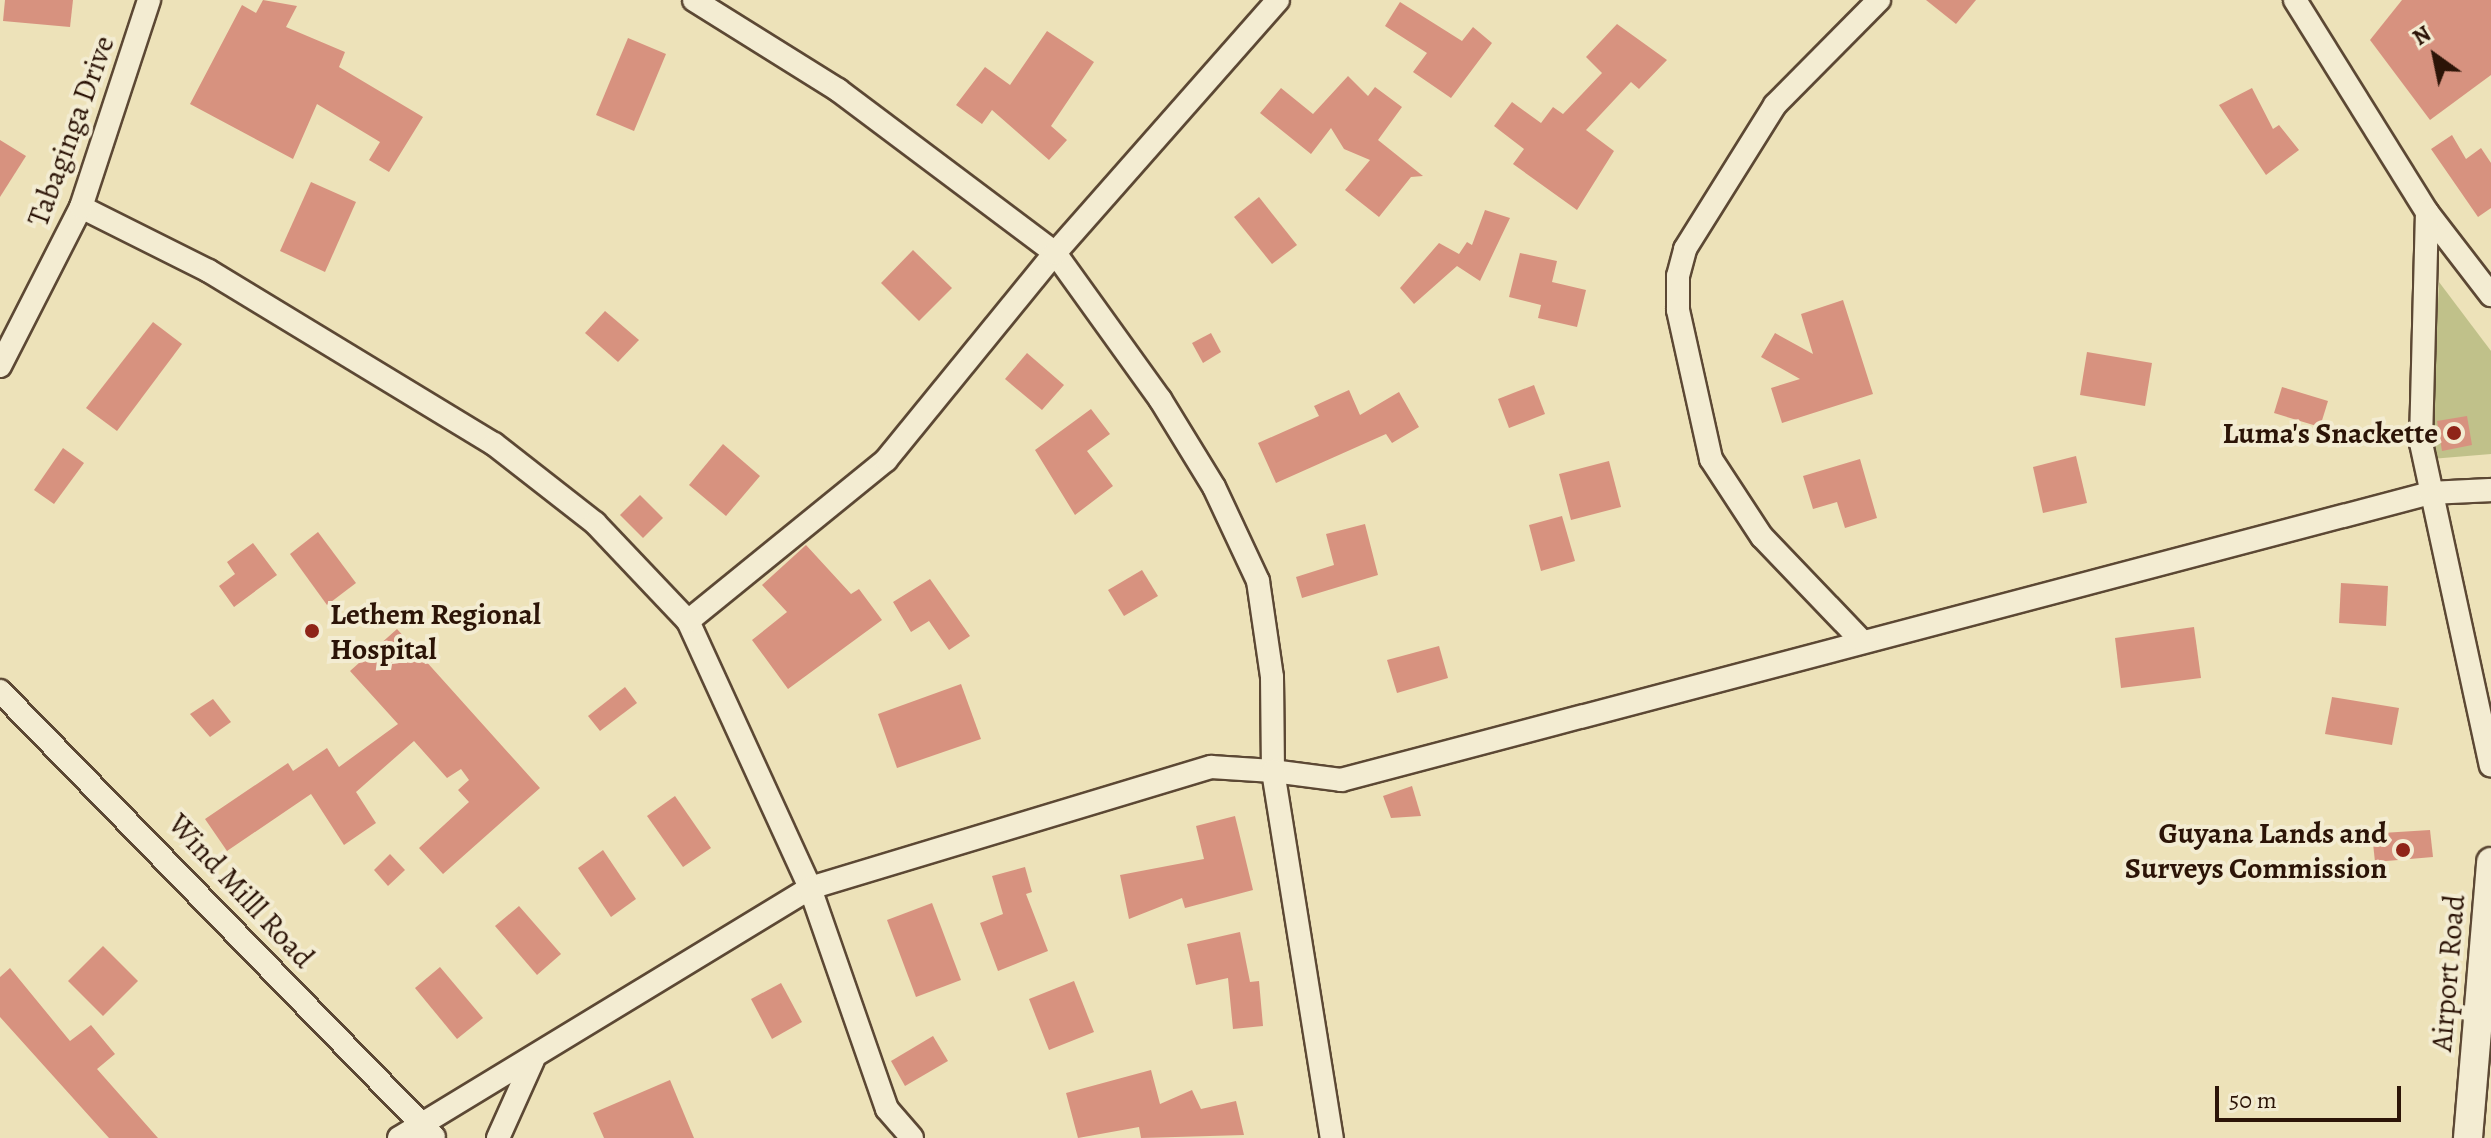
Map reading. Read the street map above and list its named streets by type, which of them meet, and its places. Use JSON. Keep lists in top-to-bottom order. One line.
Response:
{"streets":{"street":["Tabaginga Drive","Wind Milll Road","Airport Road"]},"places":["Luma's Snackette","Lethem Regional Hospital","Guyana Lands and Surveys Commission"],"scale_bar":"50 m","north":"top left"}
